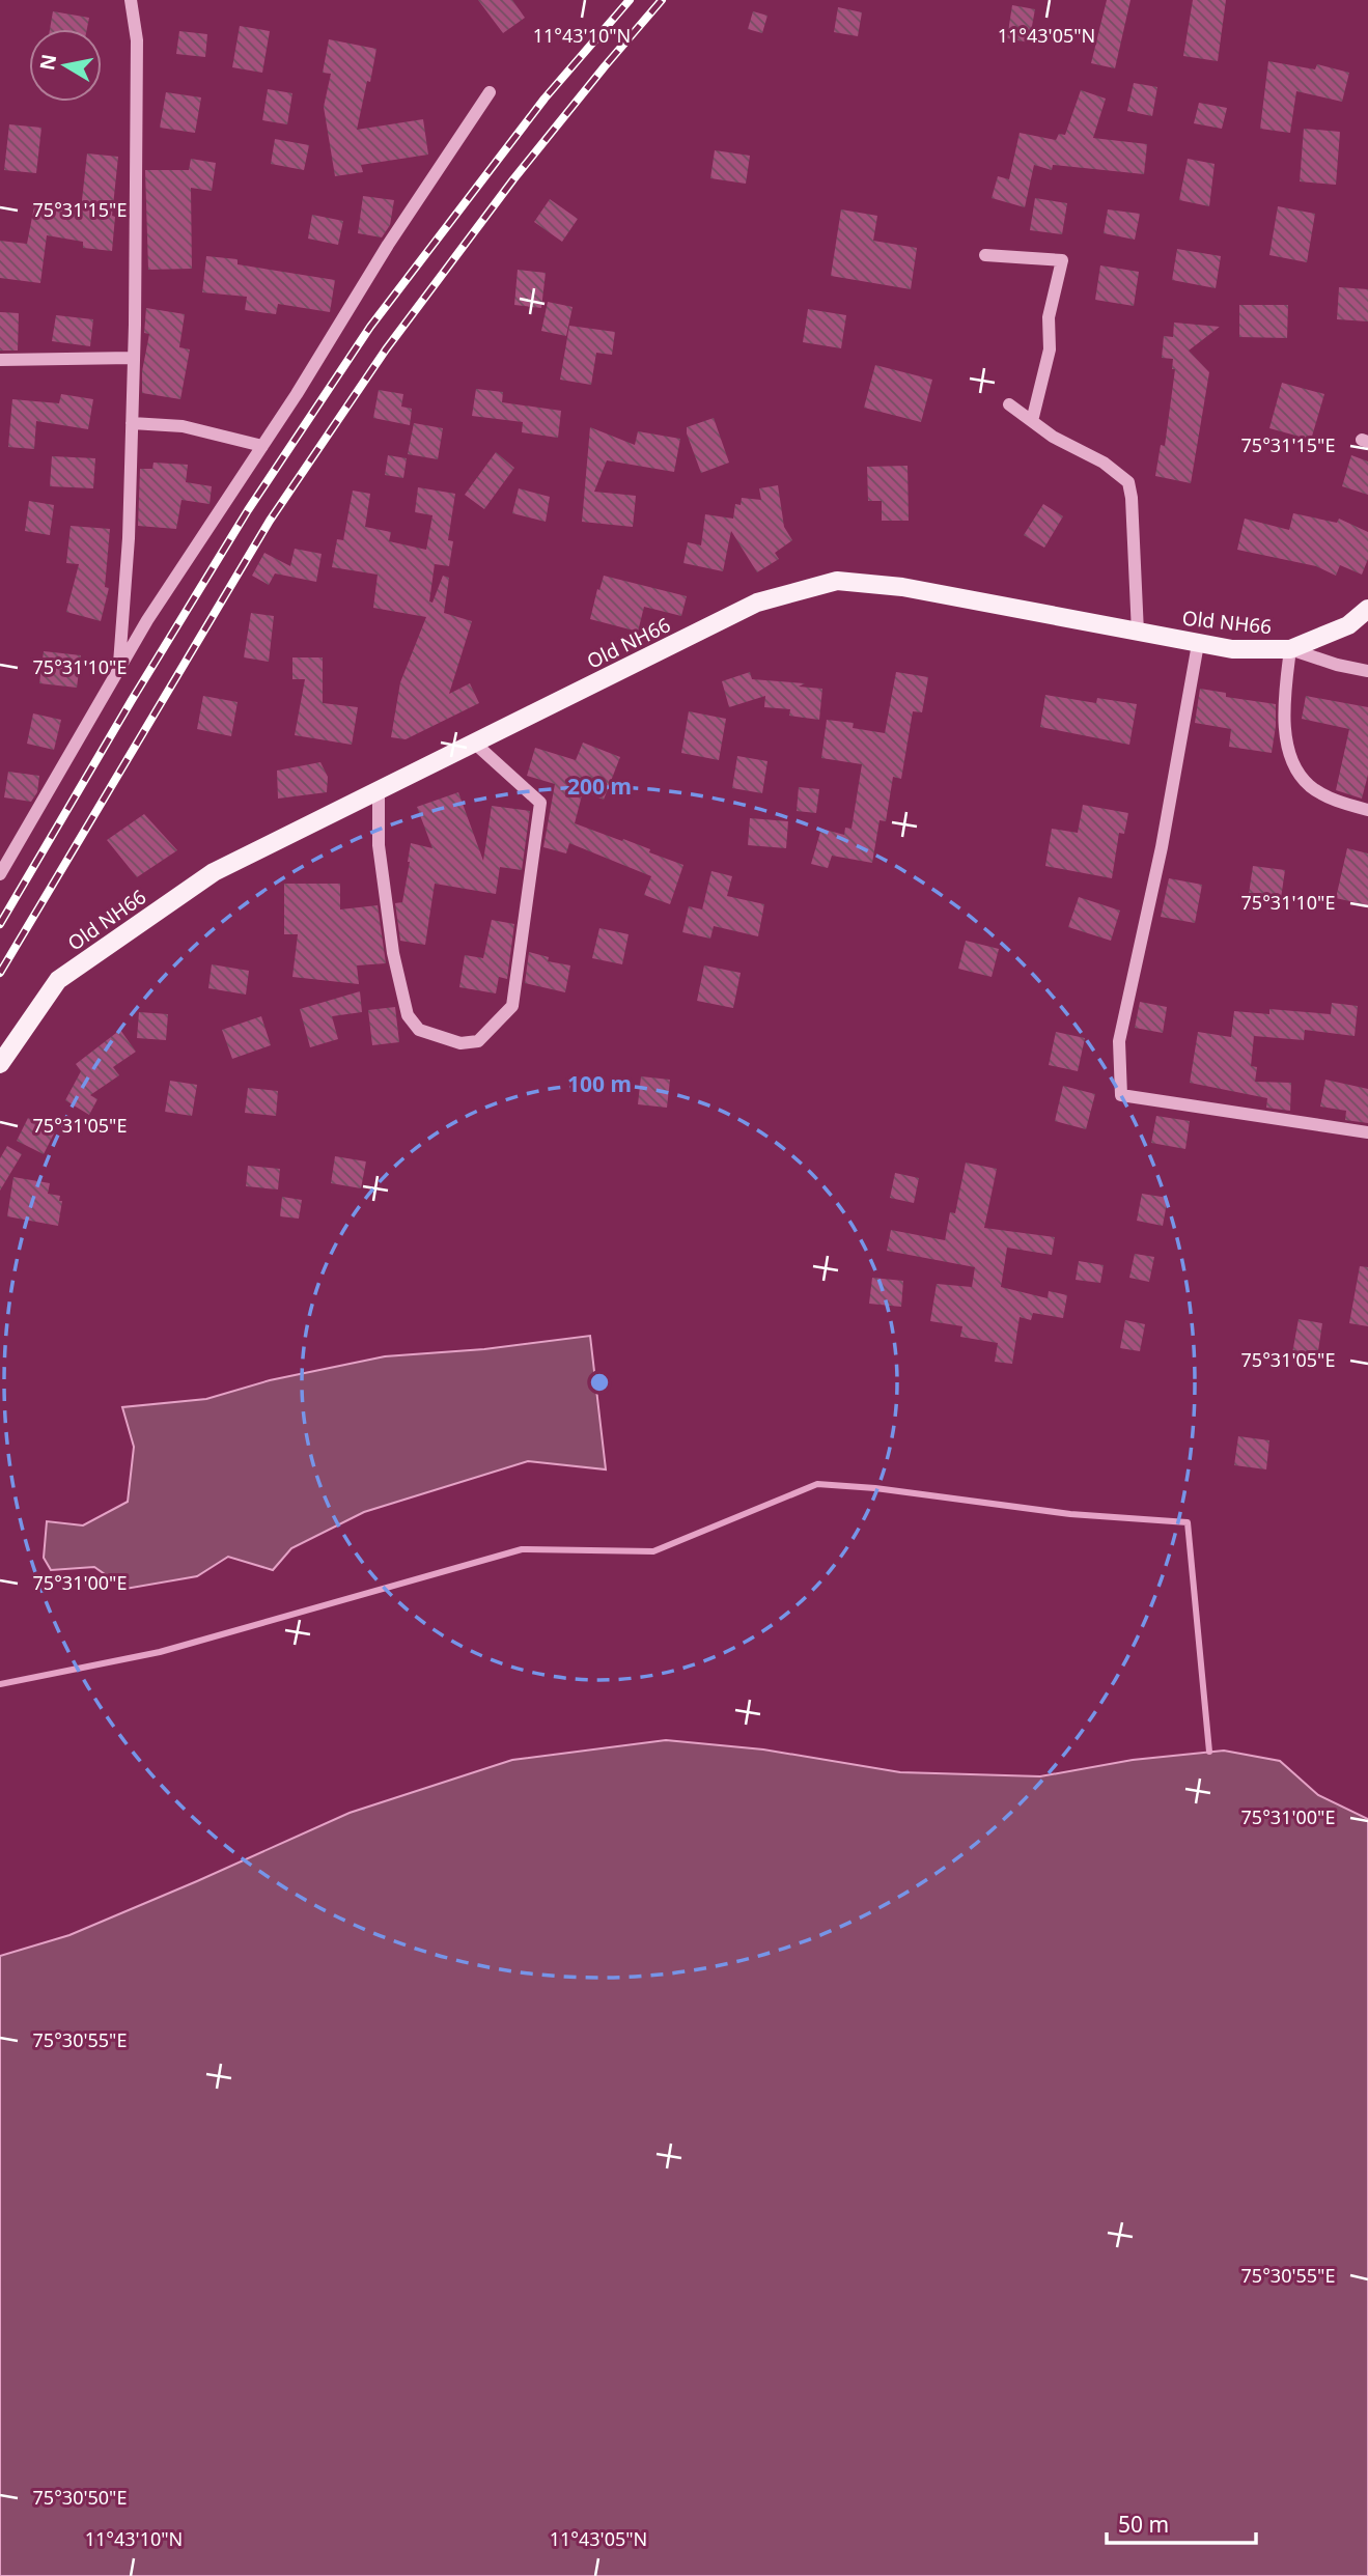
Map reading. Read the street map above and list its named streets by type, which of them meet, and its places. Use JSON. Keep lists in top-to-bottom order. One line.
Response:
{"streets":{"main road":["Old NH66"]},"scale_bar":"50 m","north":"left","coordinates":["11°43'10\"N","11°43'05\"N","75°31'15\"E","75°31'10\"E","75°31'05\"E","75°31'00\"E","75°30'55\"E","75°30'50\"E"],"rings":["200 m","100 m"]}
